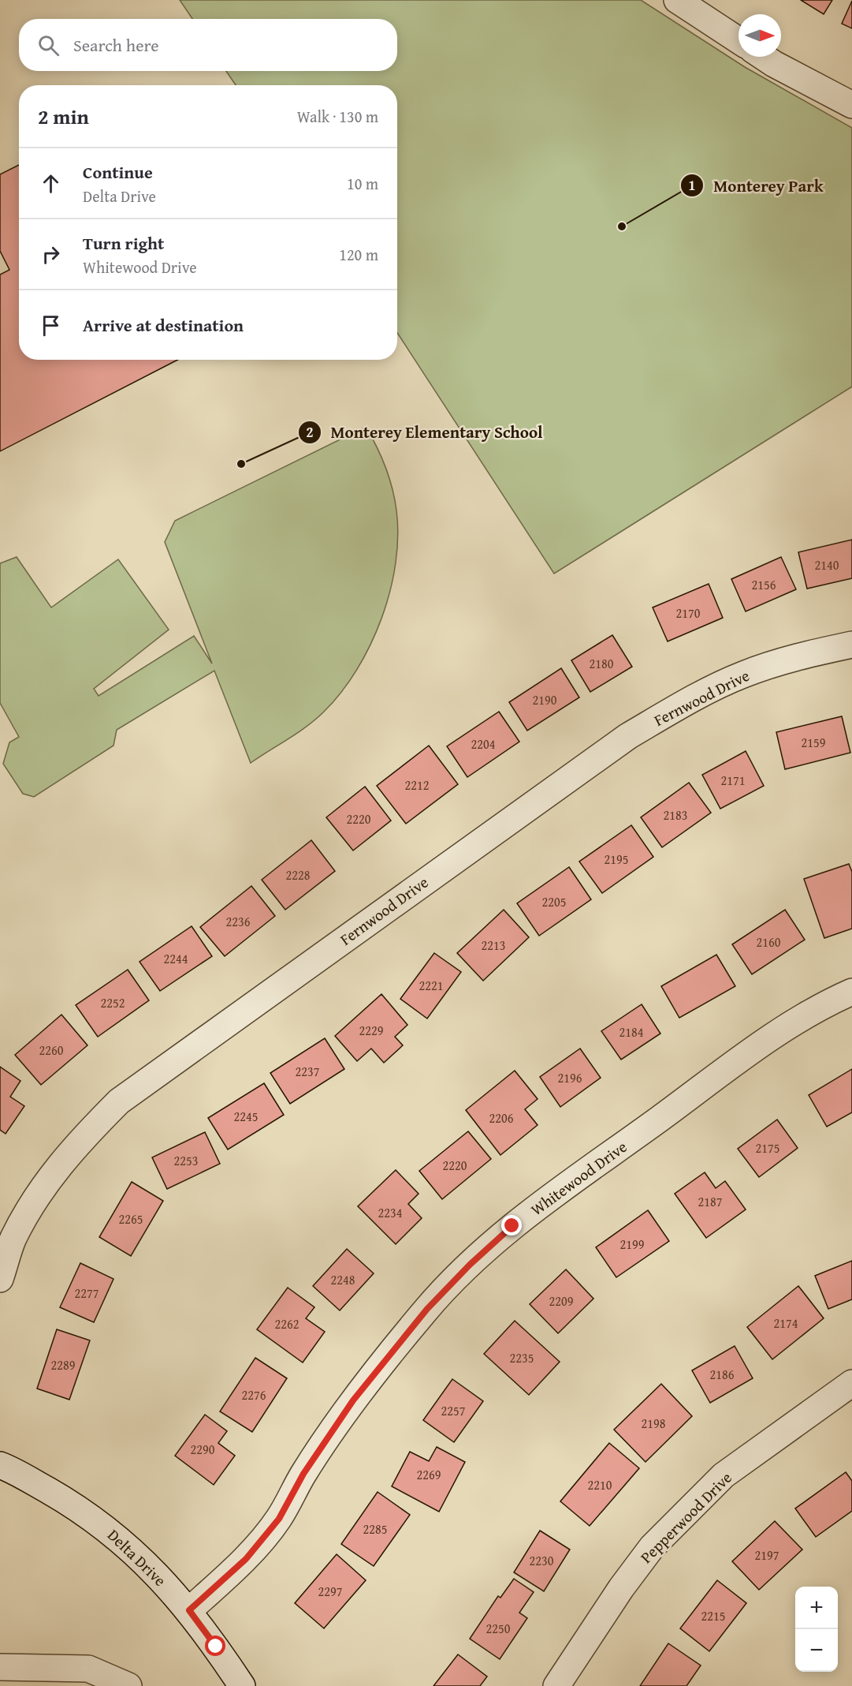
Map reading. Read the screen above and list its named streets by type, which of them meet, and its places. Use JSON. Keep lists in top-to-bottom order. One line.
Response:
{"streets":{"street":["Fernwood Drive","Whitewood Drive","Pepperwood Drive","Delta Drive"]},"crossings":[["Whitewood Drive","Delta Drive"]],"places":["Monterey Park","Monterey Elementary School"],"house_numbers":["2140","2156","2170","2180","2190","2159","2204","2171","2212","2183","2220","2195","2228","2205","2236","2160","2213","2244","2221","2252","2229","2184","2260","2237","2196","2245","2206","2175","2253","2220","2187","2234","2265","2199","2248","2277","2209","2174","2262","2235","2289","2186","2276","2257","2198","2290","2269","2210","2285","2197","2230","2297","2215","2250"],"north":"right","page":{"search":"Search here","heading":["2 min","Walk · 130 m"],"list":[["Continue","Delta Drive","10 m"],["Turn right","Whitewood Drive","120 m"],"Arrive at destination"],"map_buttons":["+","−"]}}
